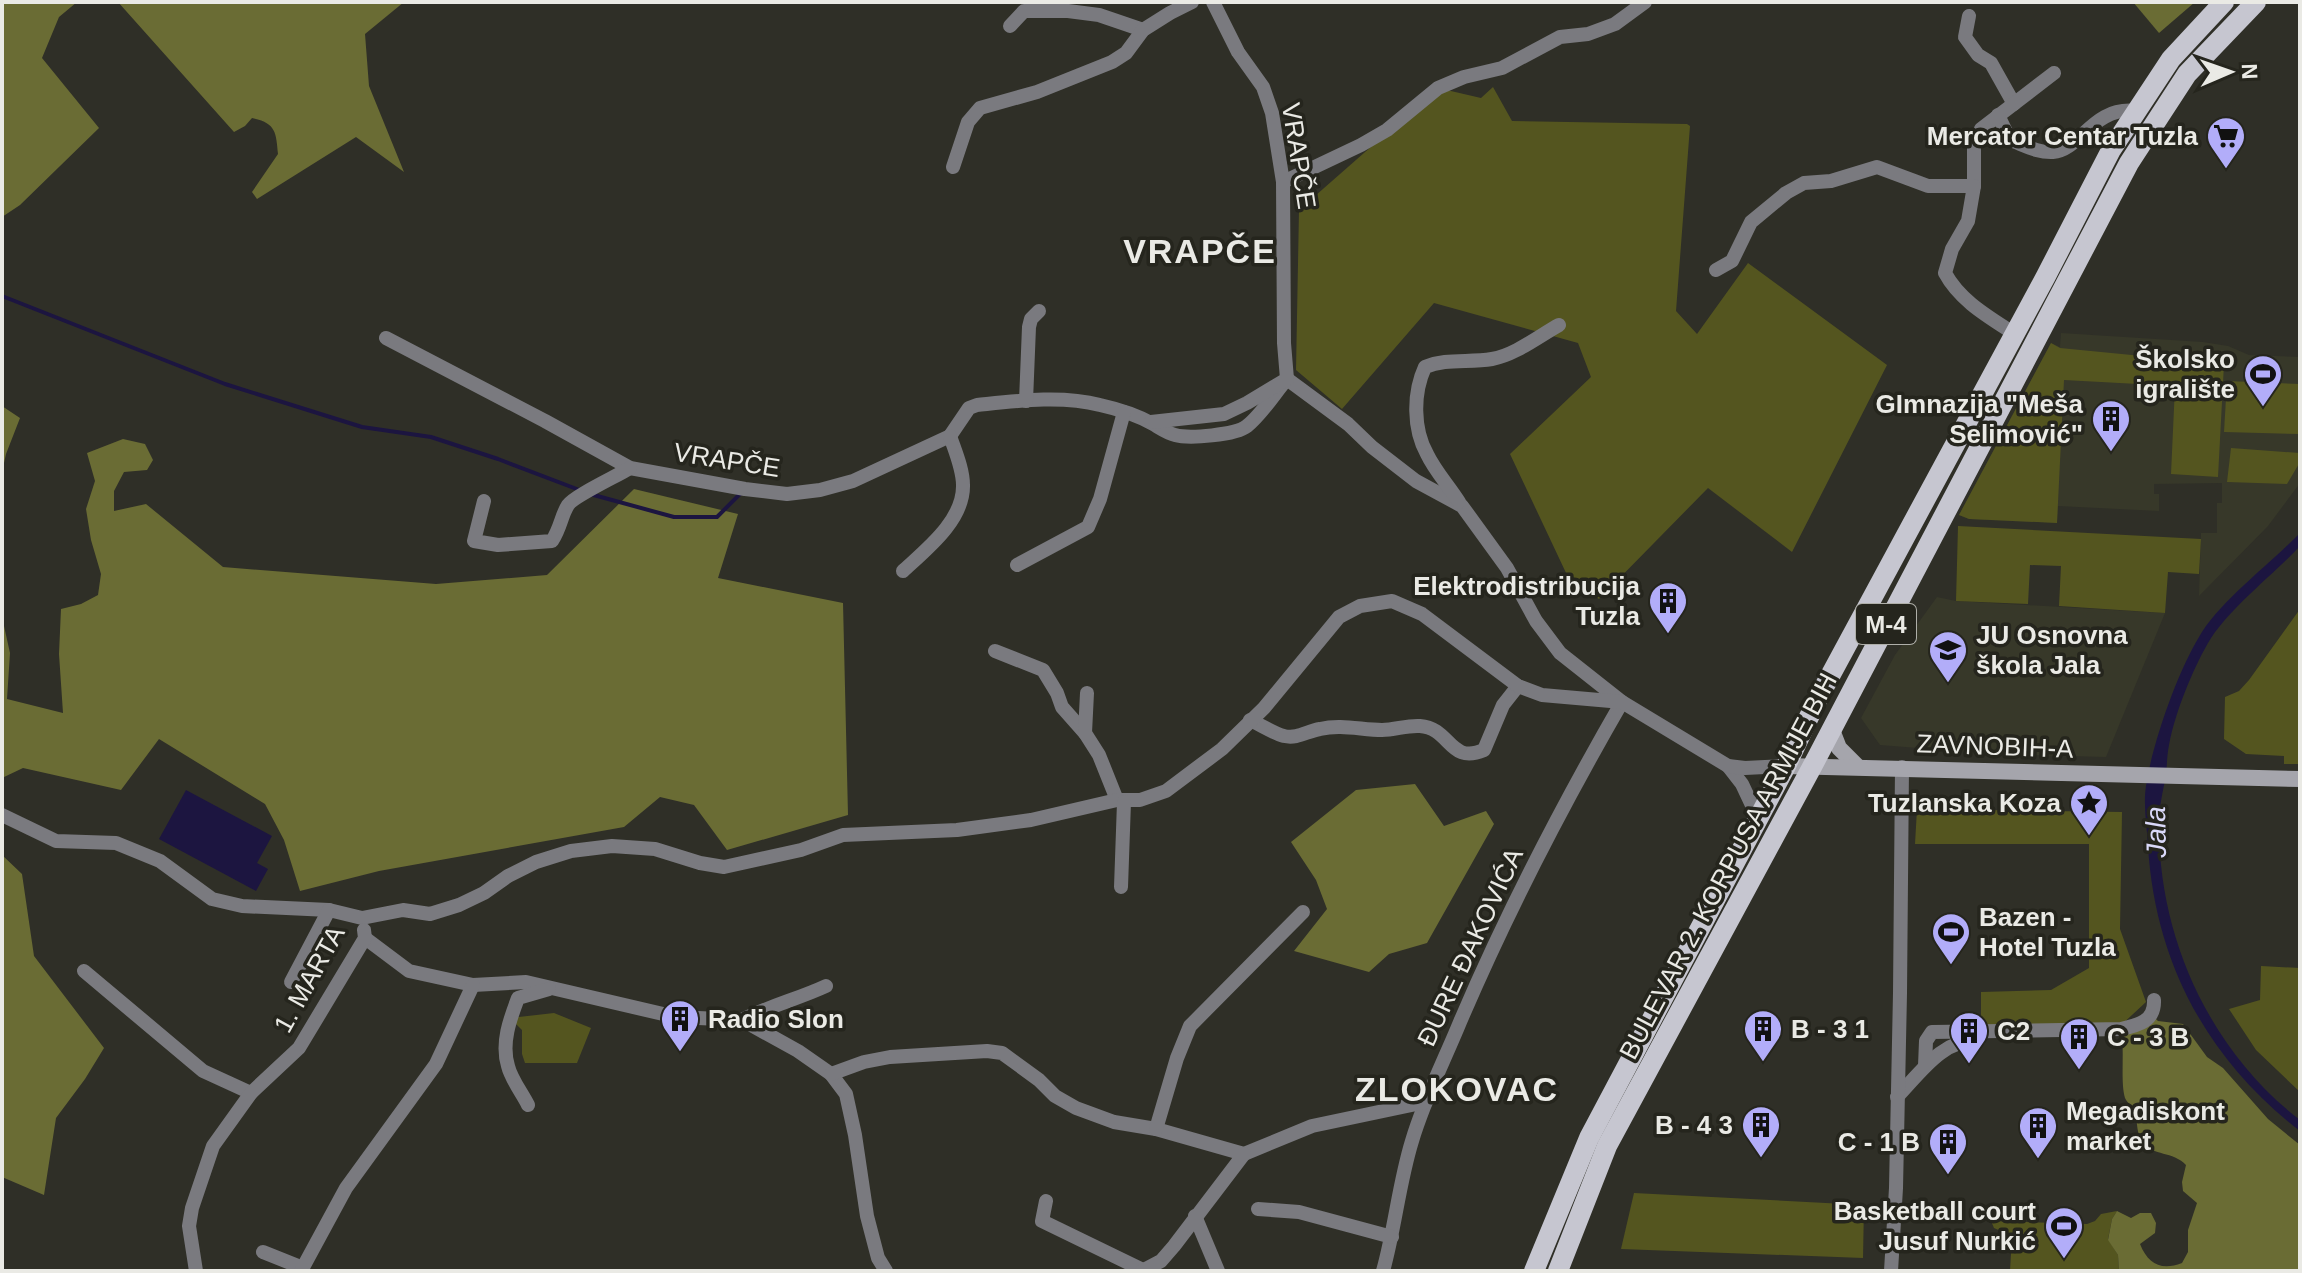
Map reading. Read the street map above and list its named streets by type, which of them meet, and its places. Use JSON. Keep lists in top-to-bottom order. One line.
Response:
{"streets":{"main road":["M-4","BULEVAR 2. KORPUSA ARMIJE BIH"],"street":["VRAPČE","ZAVNOBIH-A","ĐURE ĐAKOVIĆA","1. MARTA"]},"districts":["VRAPČE","ZLOKOVAC"],"water":["Jala"],"places":{"supermarket":["Mercator Centar Tuzla"],"sports":["Školsko igralište","Bazen - Hotel Tuzla","Basketball court Jusuf Nurkić"],"building":["GImnazija \"Meša Selimović\"","Elektrodistribucija Tuzla","Radio Slon","B - 3 1","C2","C - 3 B","B - 4 3","Megadiskont market","C - 1 B"],"school or university":["JU Osnovna škola Jala"],"place":["Tuzlanska Koza"]},"north":"right"}
